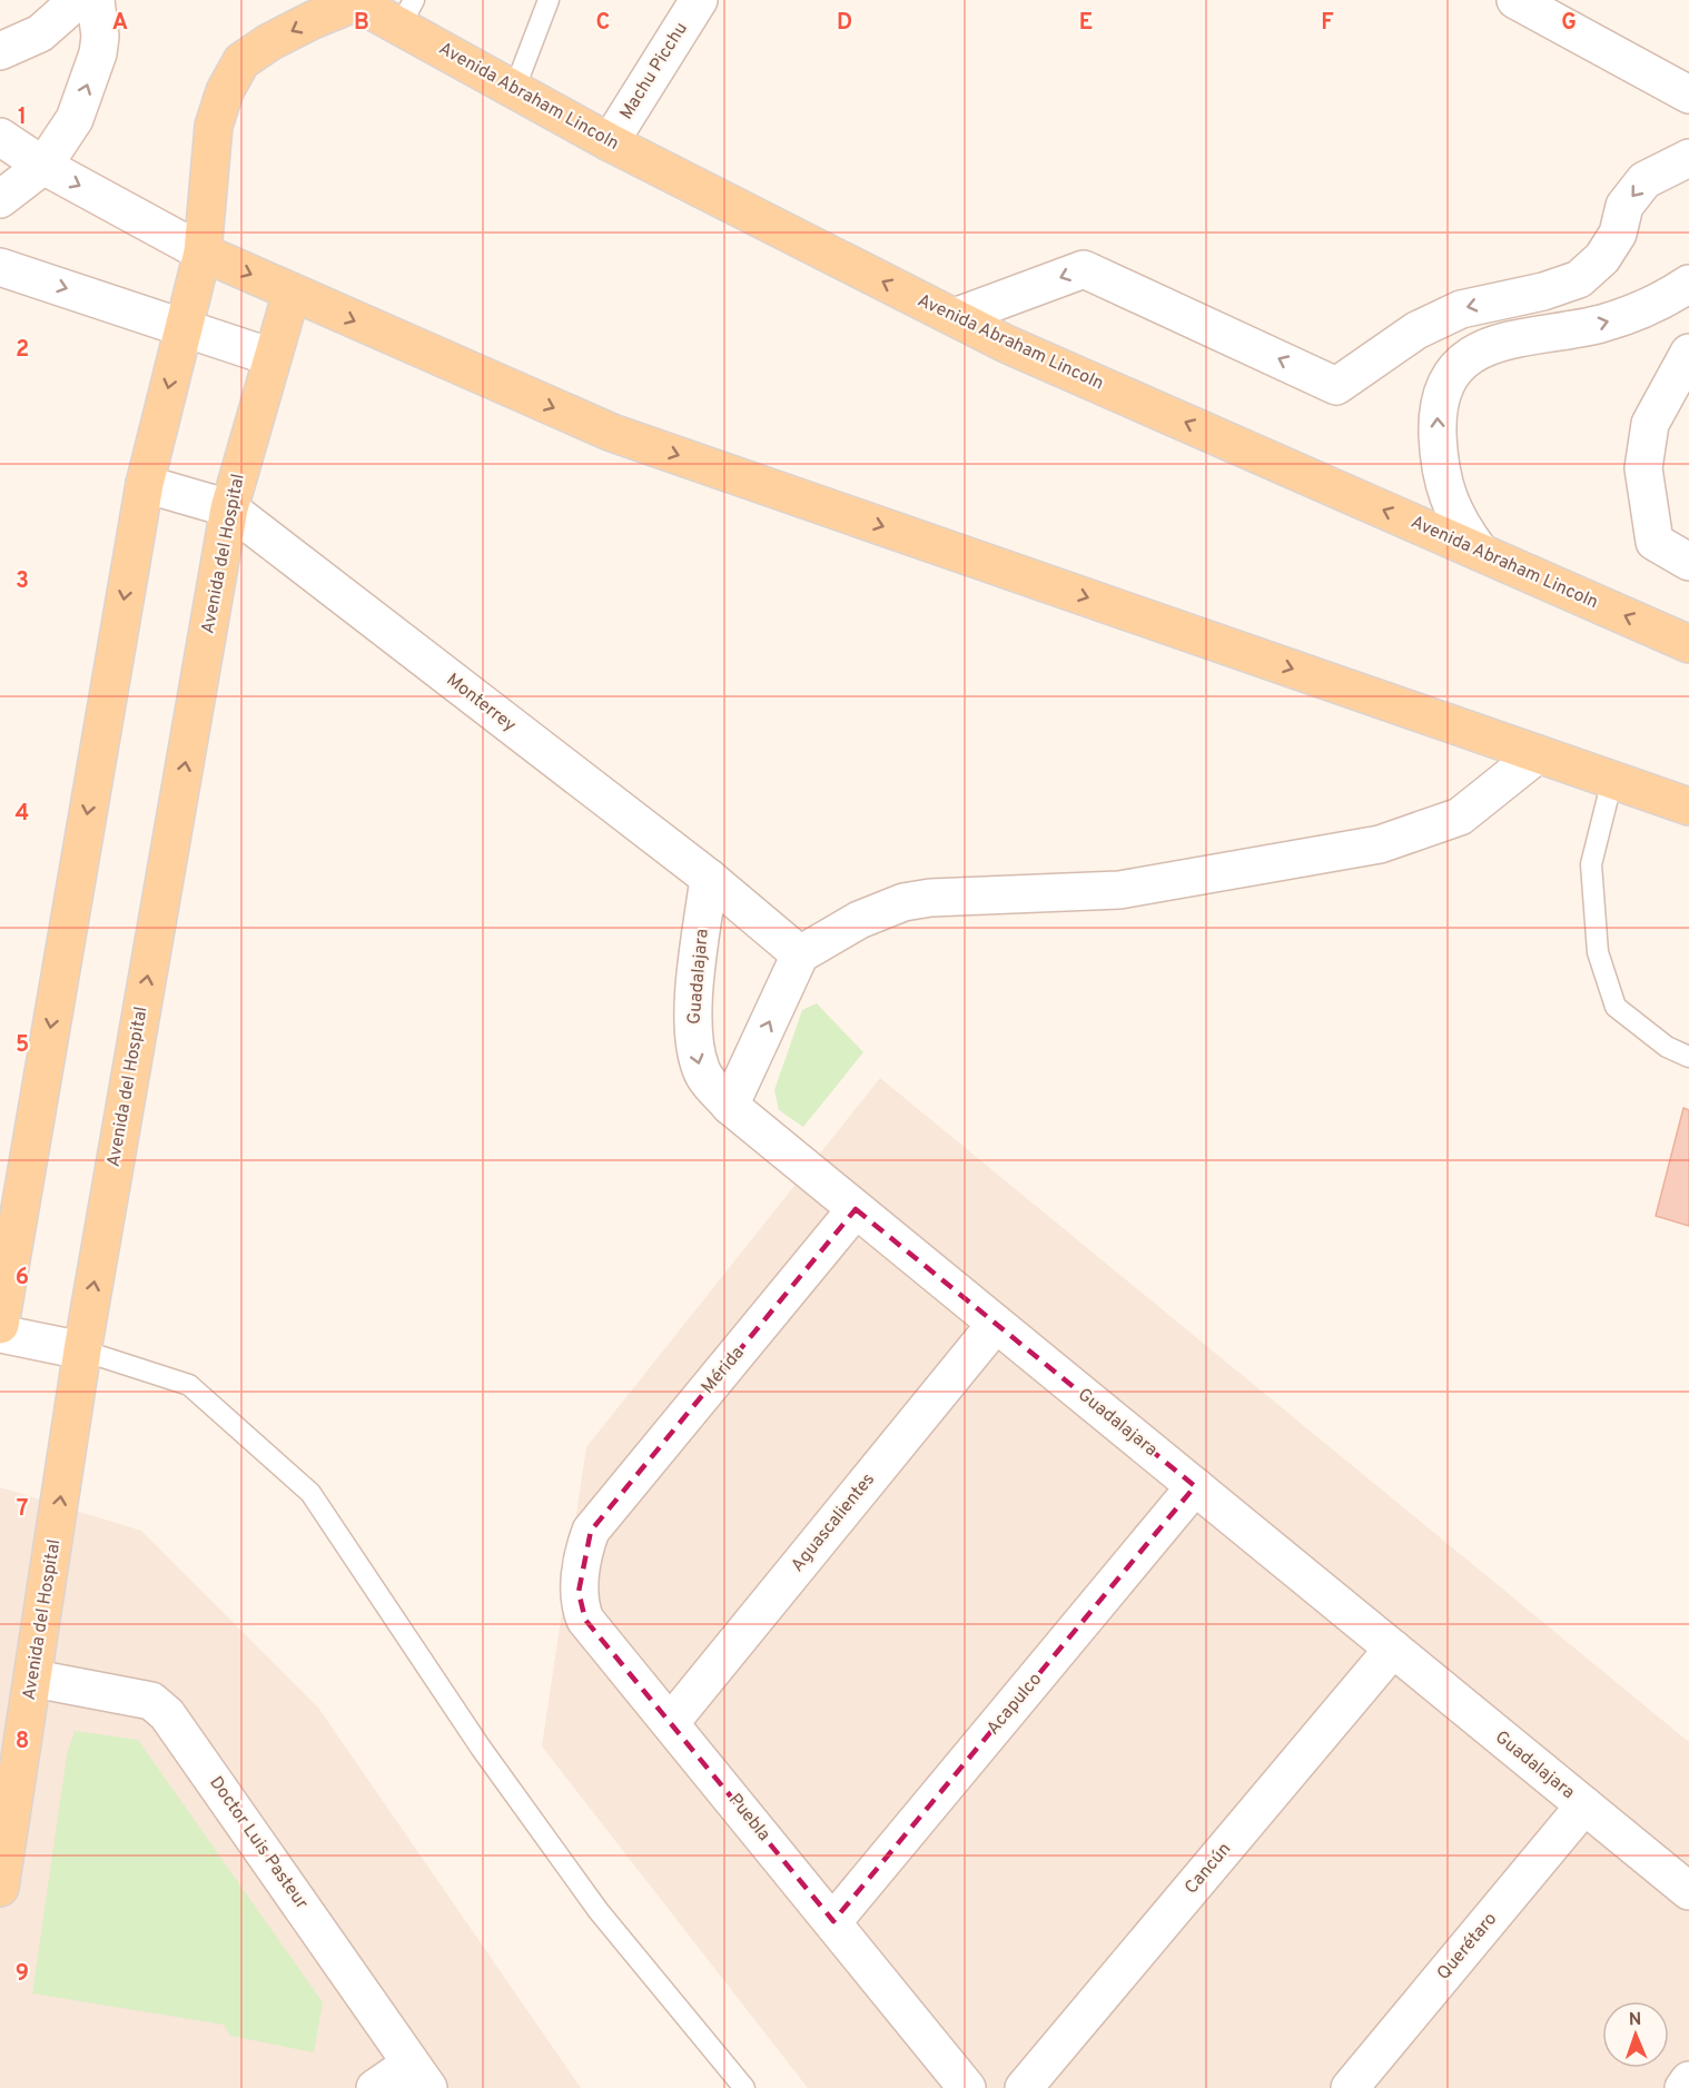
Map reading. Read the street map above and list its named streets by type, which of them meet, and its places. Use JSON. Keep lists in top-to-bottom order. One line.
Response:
{"streets":{"main road":["Avenida Abraham Lincoln","Avenida del Hospital"],"street":["Machu Picchu","Monterrey","Guadalajara","Mérida","Aguascalientes","Acapulco","Puebla","Doctor Luis Pasteur","Cancún","Querétaro"]},"crossings":[["Machu Picchu","Avenida Abraham Lincoln"],["Avenida del Hospital","Monterrey"],["Avenida del Hospital","Doctor Luis Pasteur"],["Monterrey","Guadalajara"],["Guadalajara","Mérida"],["Guadalajara","Aguascalientes"],["Guadalajara","Acapulco"],["Guadalajara","Cancún"],["Guadalajara","Querétaro"],["Mérida","Puebla"],["Aguascalientes","Puebla"],["Acapulco","Puebla"]],"north":"top","grid":{"columns":["A","B","C","D","E","F","G"],"rows":["1","2","3","4","5","6","7","8","9"]}}
